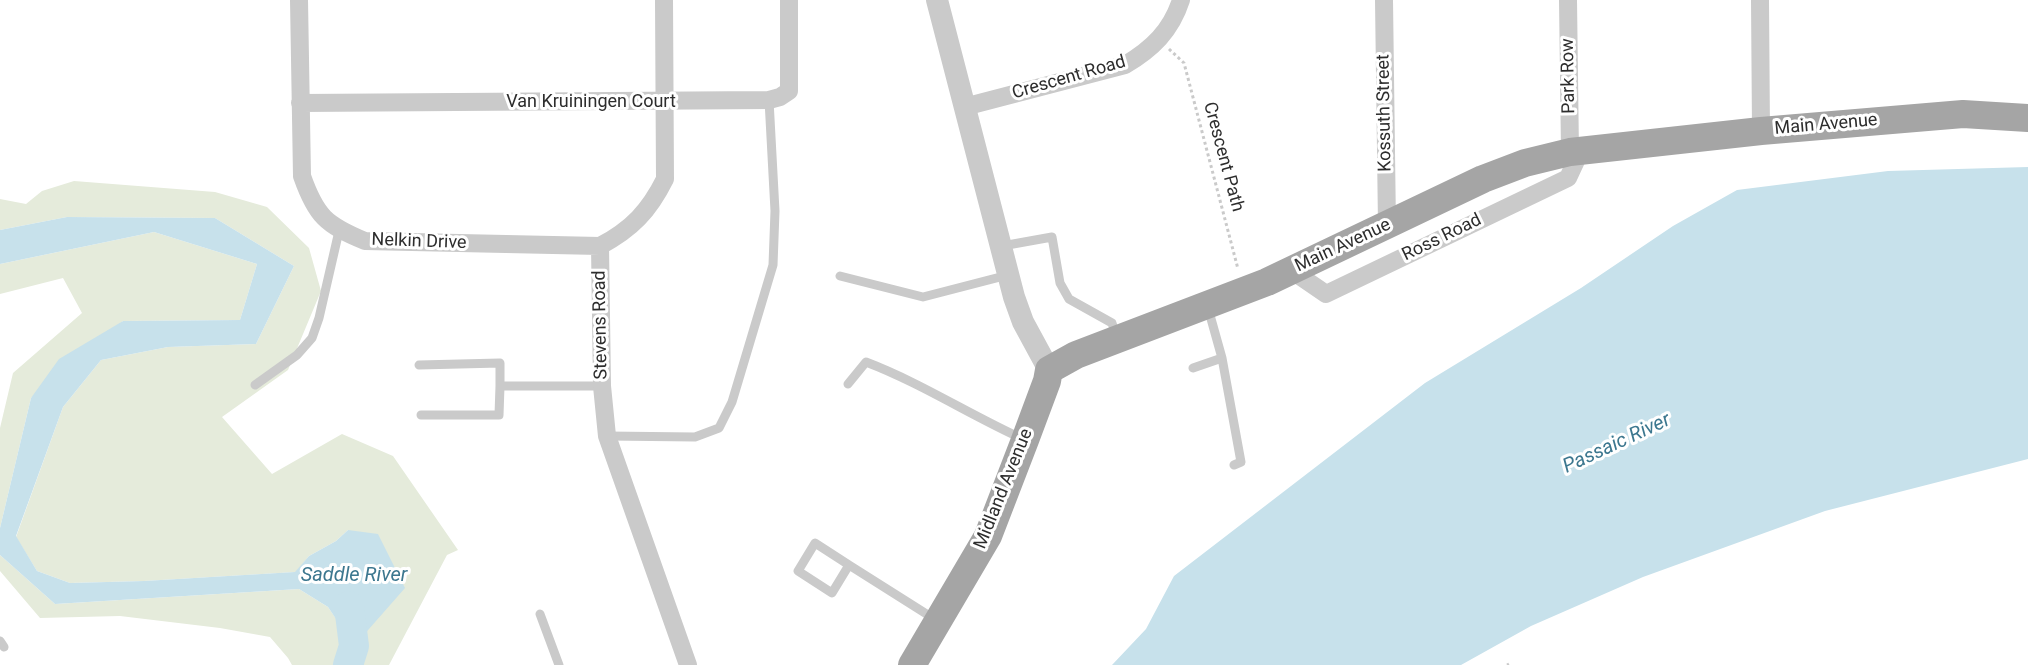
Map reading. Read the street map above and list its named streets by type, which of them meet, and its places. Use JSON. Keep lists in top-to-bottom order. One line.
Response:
{"streets":{"main road":["Main Avenue","Midland Avenue"],"street":["Park Row","Crescent Road","Van Kruiningen Court","Kossuth Street","Ross Road","Nelkin Drive","Stevens Road"],"path":["Crescent Path"]},"crossings":[["Park Row","Main Avenue"],["Park Row","Ross Road"],["Crescent Road","Crescent Path"],["Van Kruiningen Court","Nelkin Drive"],["Van Kruiningen Court","Stevens Road"],["Kossuth Street","Main Avenue"],["Main Avenue","Crescent Path"],["Main Avenue","Ross Road"],["Main Avenue","Midland Avenue"],["Nelkin Drive","Stevens Road"]],"water":["Passaic River","Saddle River"]}
